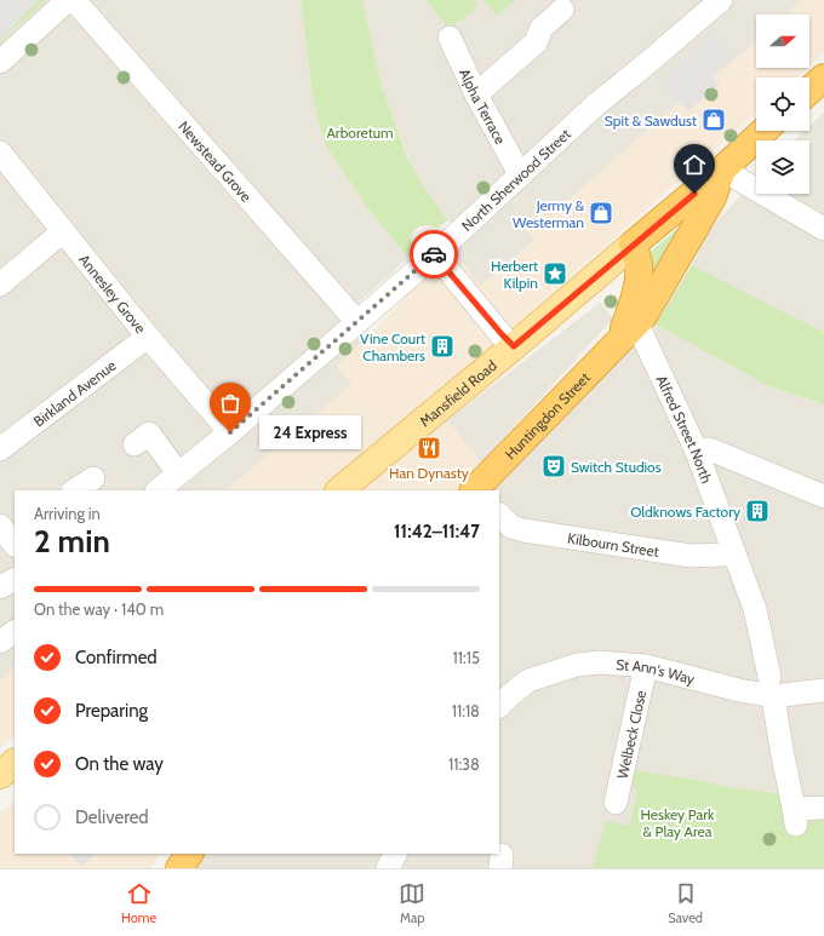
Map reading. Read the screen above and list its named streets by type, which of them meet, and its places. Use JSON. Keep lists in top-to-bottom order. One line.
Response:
{"streets":{"highway":["Mansfield Road","Huntingdon Street"],"street":["Alpha Terrace","Newstead Grove","North Sherwood Street","Annesley Grove","Birkland Avenue","Alfred Street North","Kilbourn Street","St Ann's Way","Welbeck Close"]},"crossings":[["Alpha Terrace","North Sherwood Street"],["Newstead Grove","North Sherwood Street"],["North Sherwood Street","Annesley Grove"],["Annesley Grove","Birkland Avenue"],["Mansfield Road","Huntingdon Street"],["Huntingdon Street","Alfred Street North"],["Alfred Street North","Kilbourn Street"],["Alfred Street North","St Ann's Way"],["St Ann's Way","Welbeck Close"]],"parks":["Arboretum","Heskey Park & Play Area"],"places":{"shop":["Spit & Sawdust","Jermy & Westerman"],"place":["Herbert Kilpin"],"building":["Vine Court Chambers","Oldknows Factory"],"other":["24 Express"],"restaurant":["Han Dynasty"],"theatre":["Switch Studios"]},"north":"right","page":{"bubble":"24 Express","heading":["2 min","Arriving in","11:42–11:47"],"bar":"On the way · 140 m","list":[["Confirmed","11:15"],["Preparing","11:18"],["On the way","11:38"],"Delivered"],"tabs":["Home","Map","Saved"]}}
